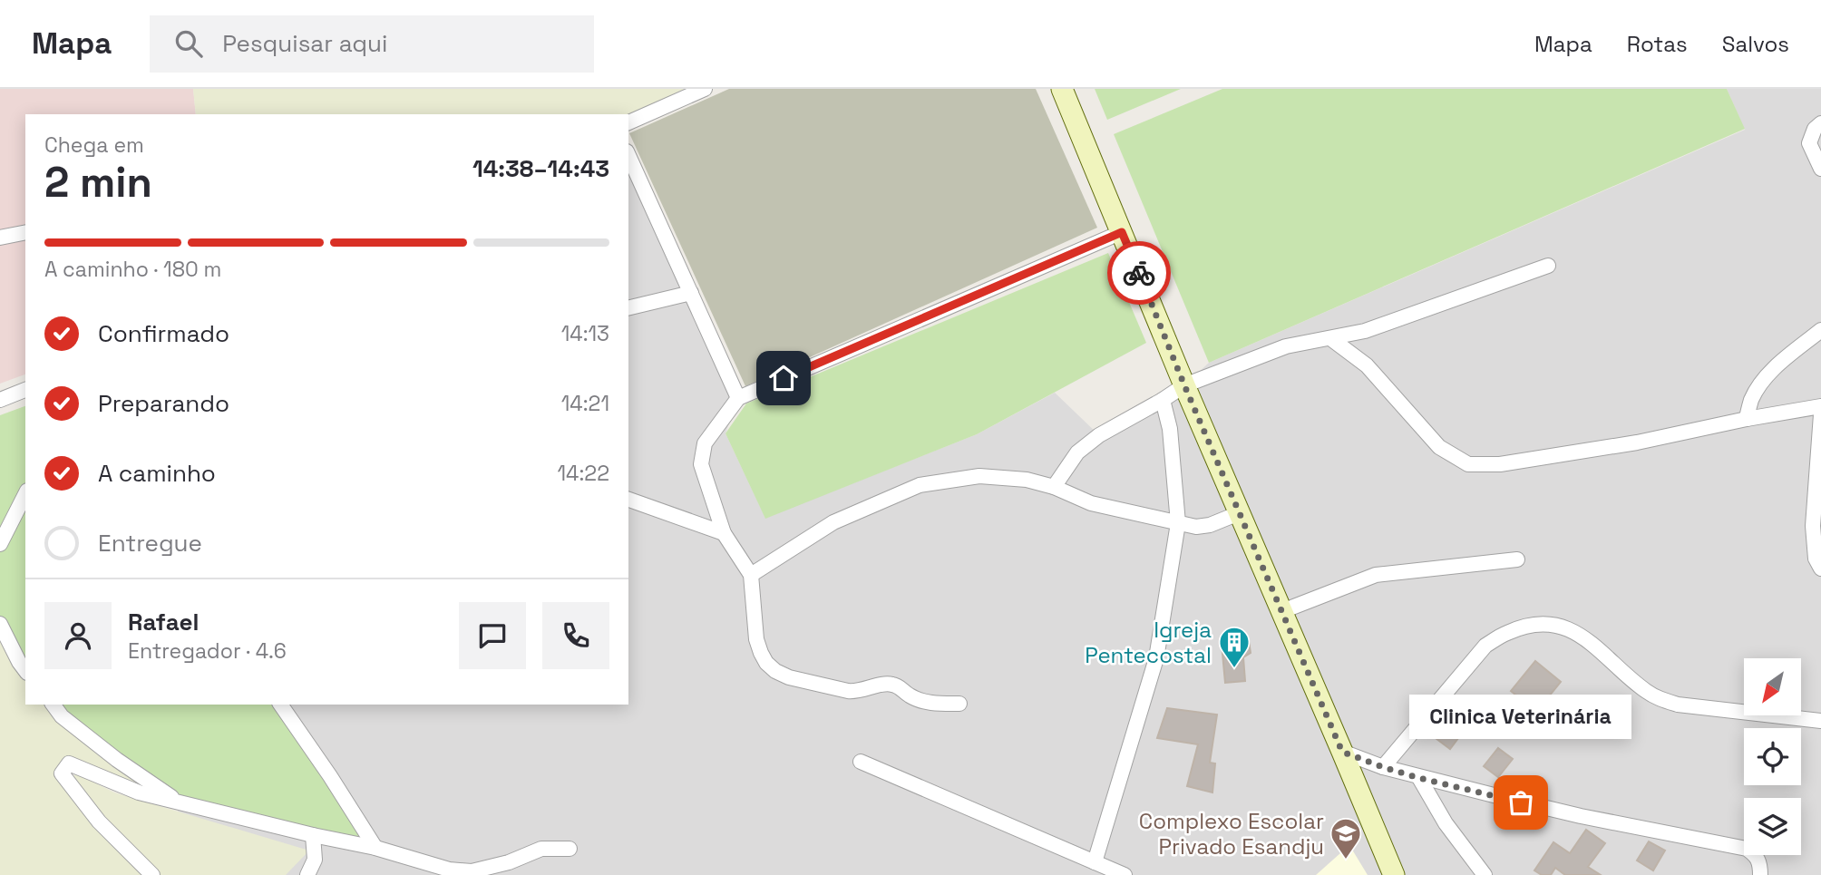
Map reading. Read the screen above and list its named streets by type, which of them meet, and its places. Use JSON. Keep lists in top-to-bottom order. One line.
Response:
{"places":{"building":["Igreja Pentecostal"],"other":["Clinica Veterinária"],"school or university":["Complexo Escolar Privado Esandju"]},"north":"bottom left","page":{"header":"Mapa","search":"Pesquisar aqui","nav":["Mapa","Rotas","Salvos"],"heading":["2 min","Chega em","14:38–14:43"],"panel":["Rafael","Entregador · 4.6"],"bar":"A caminho · 180 m","list":[["Confirmado","14:13"],["Preparando","14:21"],["A caminho","14:22"],"Entregue"],"bubble":"Clinica Veterinária"}}
